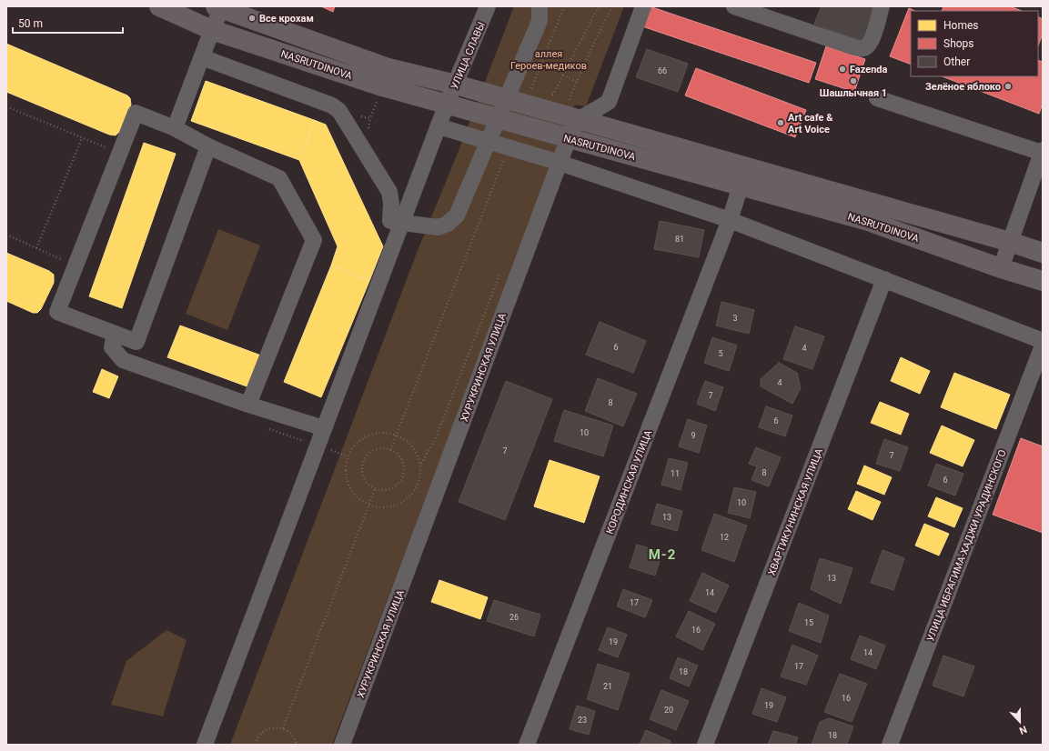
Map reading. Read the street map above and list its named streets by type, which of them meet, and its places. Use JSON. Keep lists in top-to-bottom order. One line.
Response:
{"streets":{"main road":["NASRUTDINOVA"],"street":["УЛИЦА СЛАВЫ","ХУРУКРИНСКАЯ УЛИЦА","КОРОДИНСКАЯ УЛИЦА","ХВАРТИКУНИНСКАЯ УЛИЦА","УЛИЦА ИБРАГИМА-ХАДЖИ УРАДИНСКОГО"]},"crossings":[["УЛИЦА СЛАВЫ","NASRUTDINOVA"],["NASRUTDINOVA","ХУРУКРИНСКАЯ УЛИЦА"],["NASRUTDINOVA","КОРОДИНСКАЯ УЛИЦА"]],"districts":["М-2"],"parks":["аллея Героев-медиков"],"places":["Все крохам","Fazenda","Шашлычная 1","Зелёное яблоко","Art cafe & Art Voice"],"house_numbers":["66","81","3","6","4","5","4","7","8","6","10","9","7","7","8","11","6","10","13","12","13","14","17","26","15","16","19","14","17","18","21","16","19","20","23","18"],"legend":["Homes","Shops","Other"],"scale_bar":"50 m","north":"bottom"}
